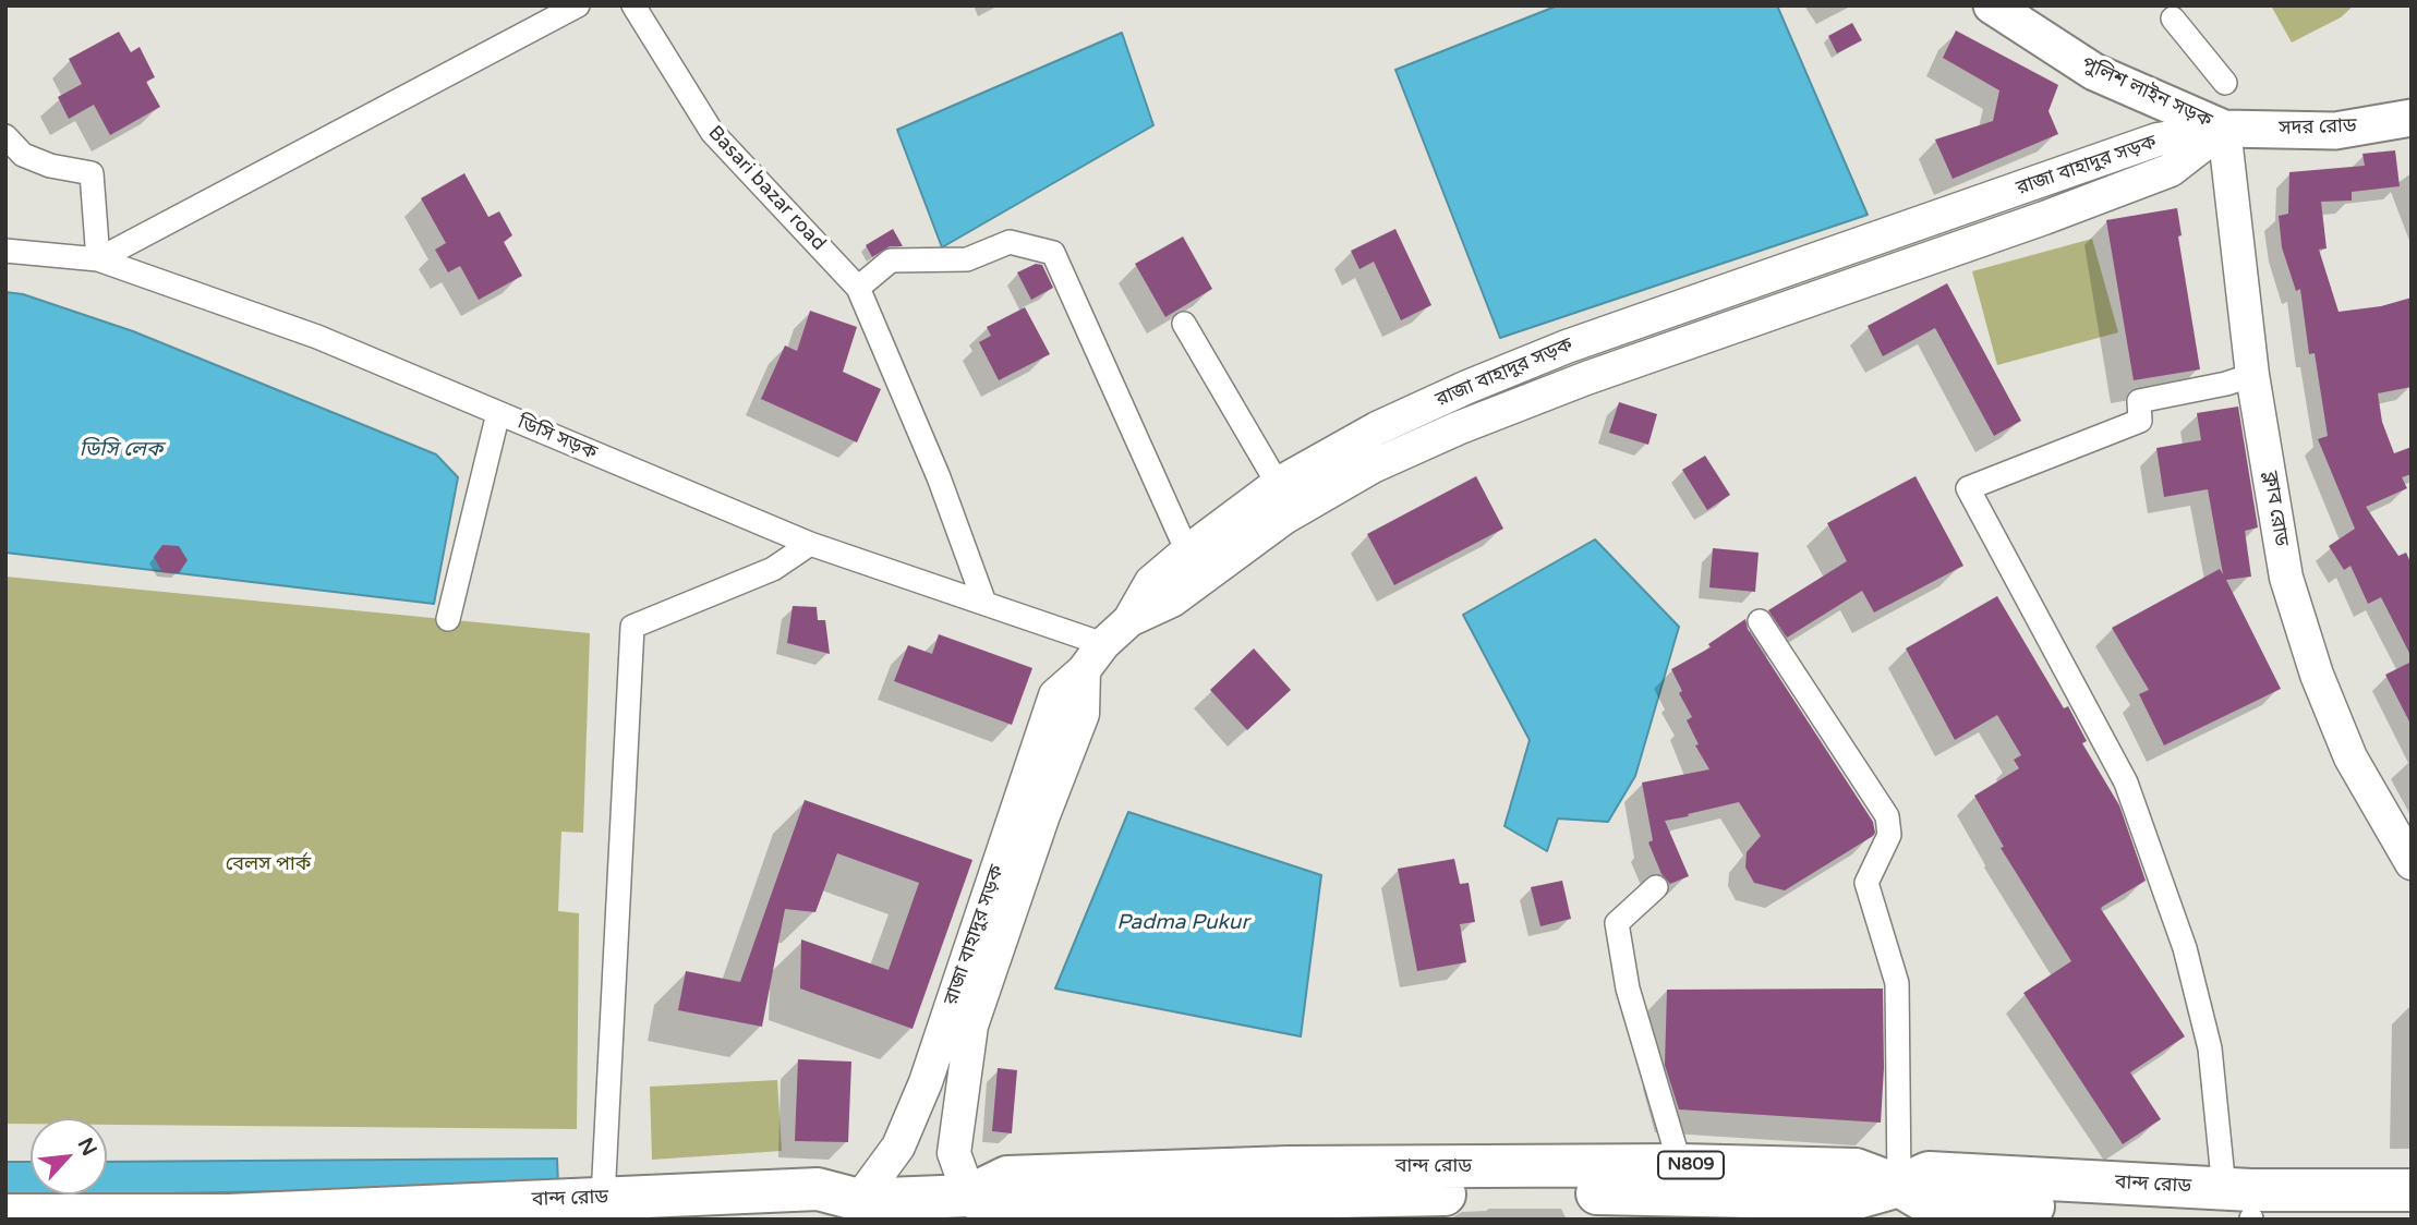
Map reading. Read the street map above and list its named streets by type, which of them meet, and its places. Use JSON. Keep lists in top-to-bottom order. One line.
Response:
{"streets":{"highway":["N809","বান্দ রোড"],"main road":["পুলিশ লাইন সড়ক","সদর রোড","রাজা বাহাদুর সড়ক","ক্লাব রোড"],"street":["Basari bazar road","ডিসি সড়ক"]},"crossings":[["পুলিশ লাইন সড়ক","সদর রোড"],["পুলিশ লাইন সড়ক","রাজা বাহাদুর সড়ক"],["পুলিশ লাইন সড়ক","ক্লাব রোড"],["সদর রোড","রাজা বাহাদুর সড়ক"],["সদর রোড","ক্লাব রোড"],["রাজা বাহাদুর সড়ক","ডিসি সড়ক"],["রাজা বাহাদুর সড়ক","ক্লাব রোড"],["রাজা বাহাদুর সড়ক","বান্দ রোড"]],"water":["ডিসি লেক","Padma Pukur"],"parks":["বেলস পার্ক"],"north":"top right"}
